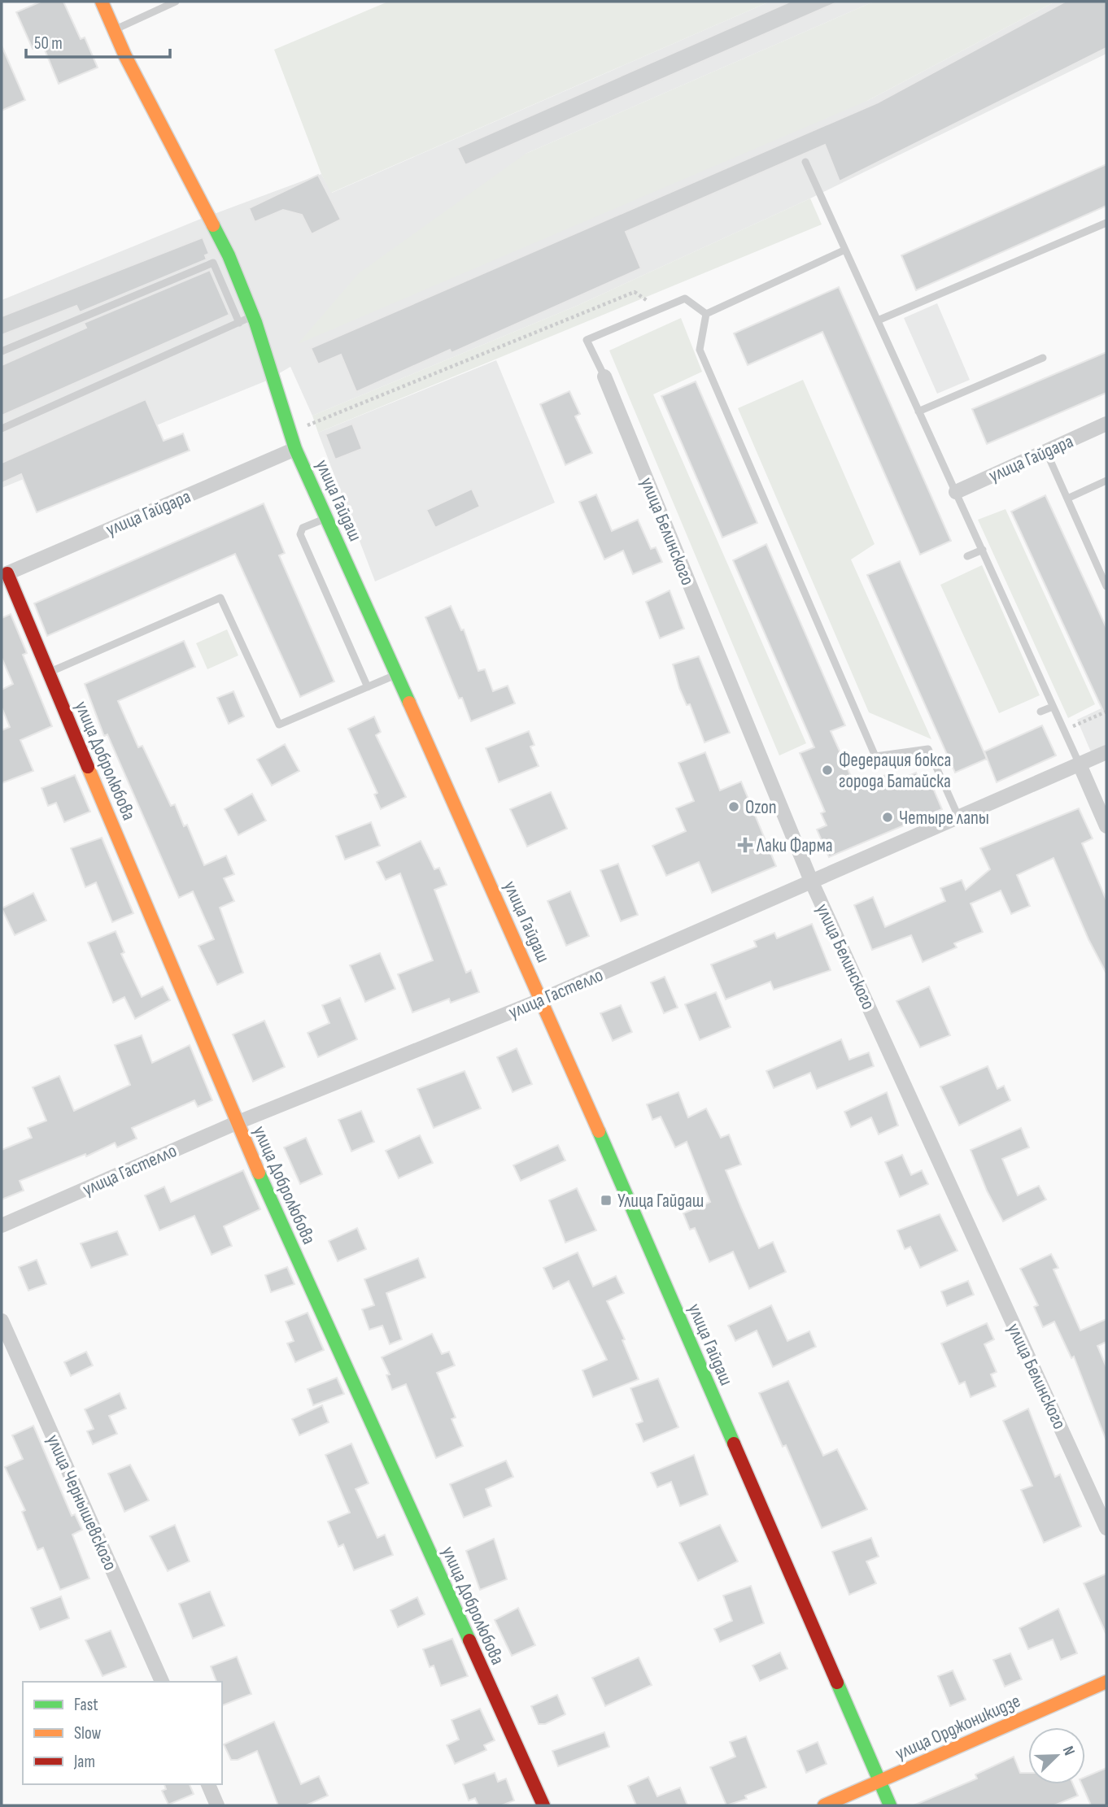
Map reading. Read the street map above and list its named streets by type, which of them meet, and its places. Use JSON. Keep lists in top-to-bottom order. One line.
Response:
{"streets":{"street":["улица Гайдара","улица Гайдаш","улица Белинского","улица Добролюбова","улица Гастелло","улица Чернышевского","улица Орджоникидзе"]},"crossings":[["улица Гайдара","улица Гайдаш"],["улица Гайдара","улица Добролюбова"],["улица Гайдаш","улица Гастелло"],["улица Гайдаш","улица Орджоникидзе"],["улица Белинского","улица Гастелло"],["улица Добролюбова","улица Гастелло"]],"places":{"other":["Федерация бокса города Батайска","Ozon","Четыре лапы"],"health":["Лаки Фарма"],"transit":["Улица Гайдаш"]},"legend":["Fast","Slow","Jam"],"scale_bar":"50 m","north":"top right"}
